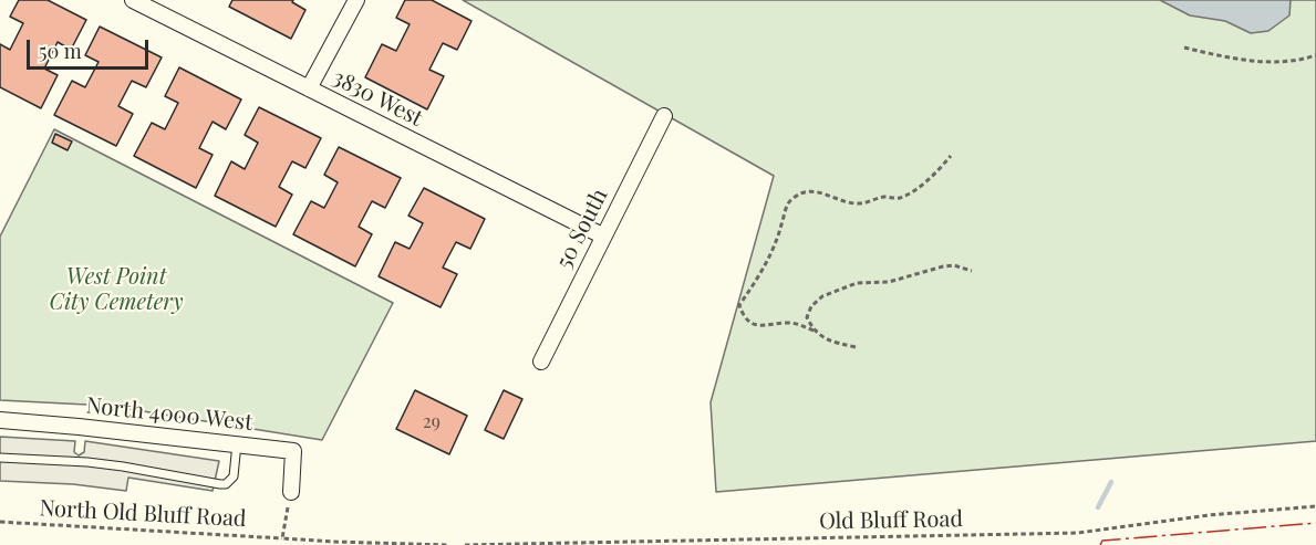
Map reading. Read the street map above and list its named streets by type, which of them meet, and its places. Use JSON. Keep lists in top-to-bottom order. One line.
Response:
{"streets":{"street":["3830 West","50 South","North 4000 West"],"path":["North Old Bluff Road","Old Bluff Road"]},"crossings":[["3830 West","50 South"]],"parks":["West Point City Cemetery"],"house_numbers":["29"],"scale_bar":"50 m"}
